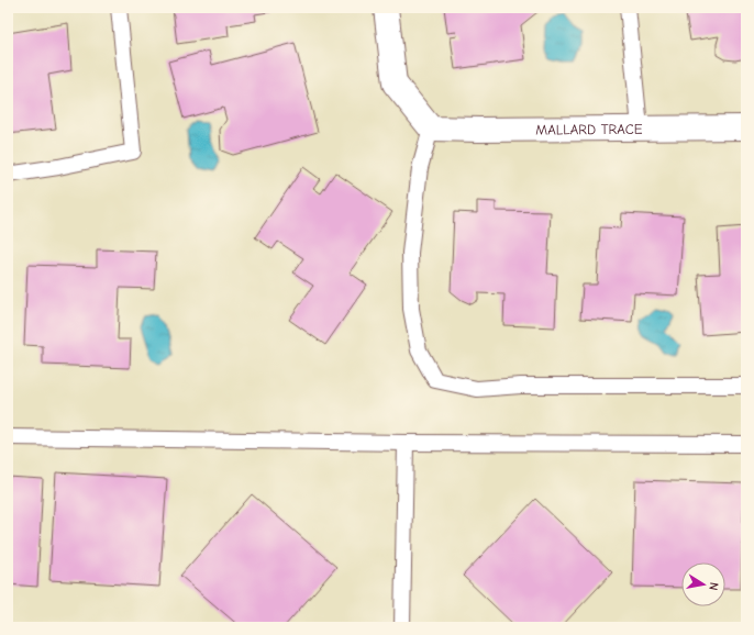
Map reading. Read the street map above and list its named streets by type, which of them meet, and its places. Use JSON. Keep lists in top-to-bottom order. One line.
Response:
{"streets":{"street":["MALLARD TRACE"]},"north":"right"}
